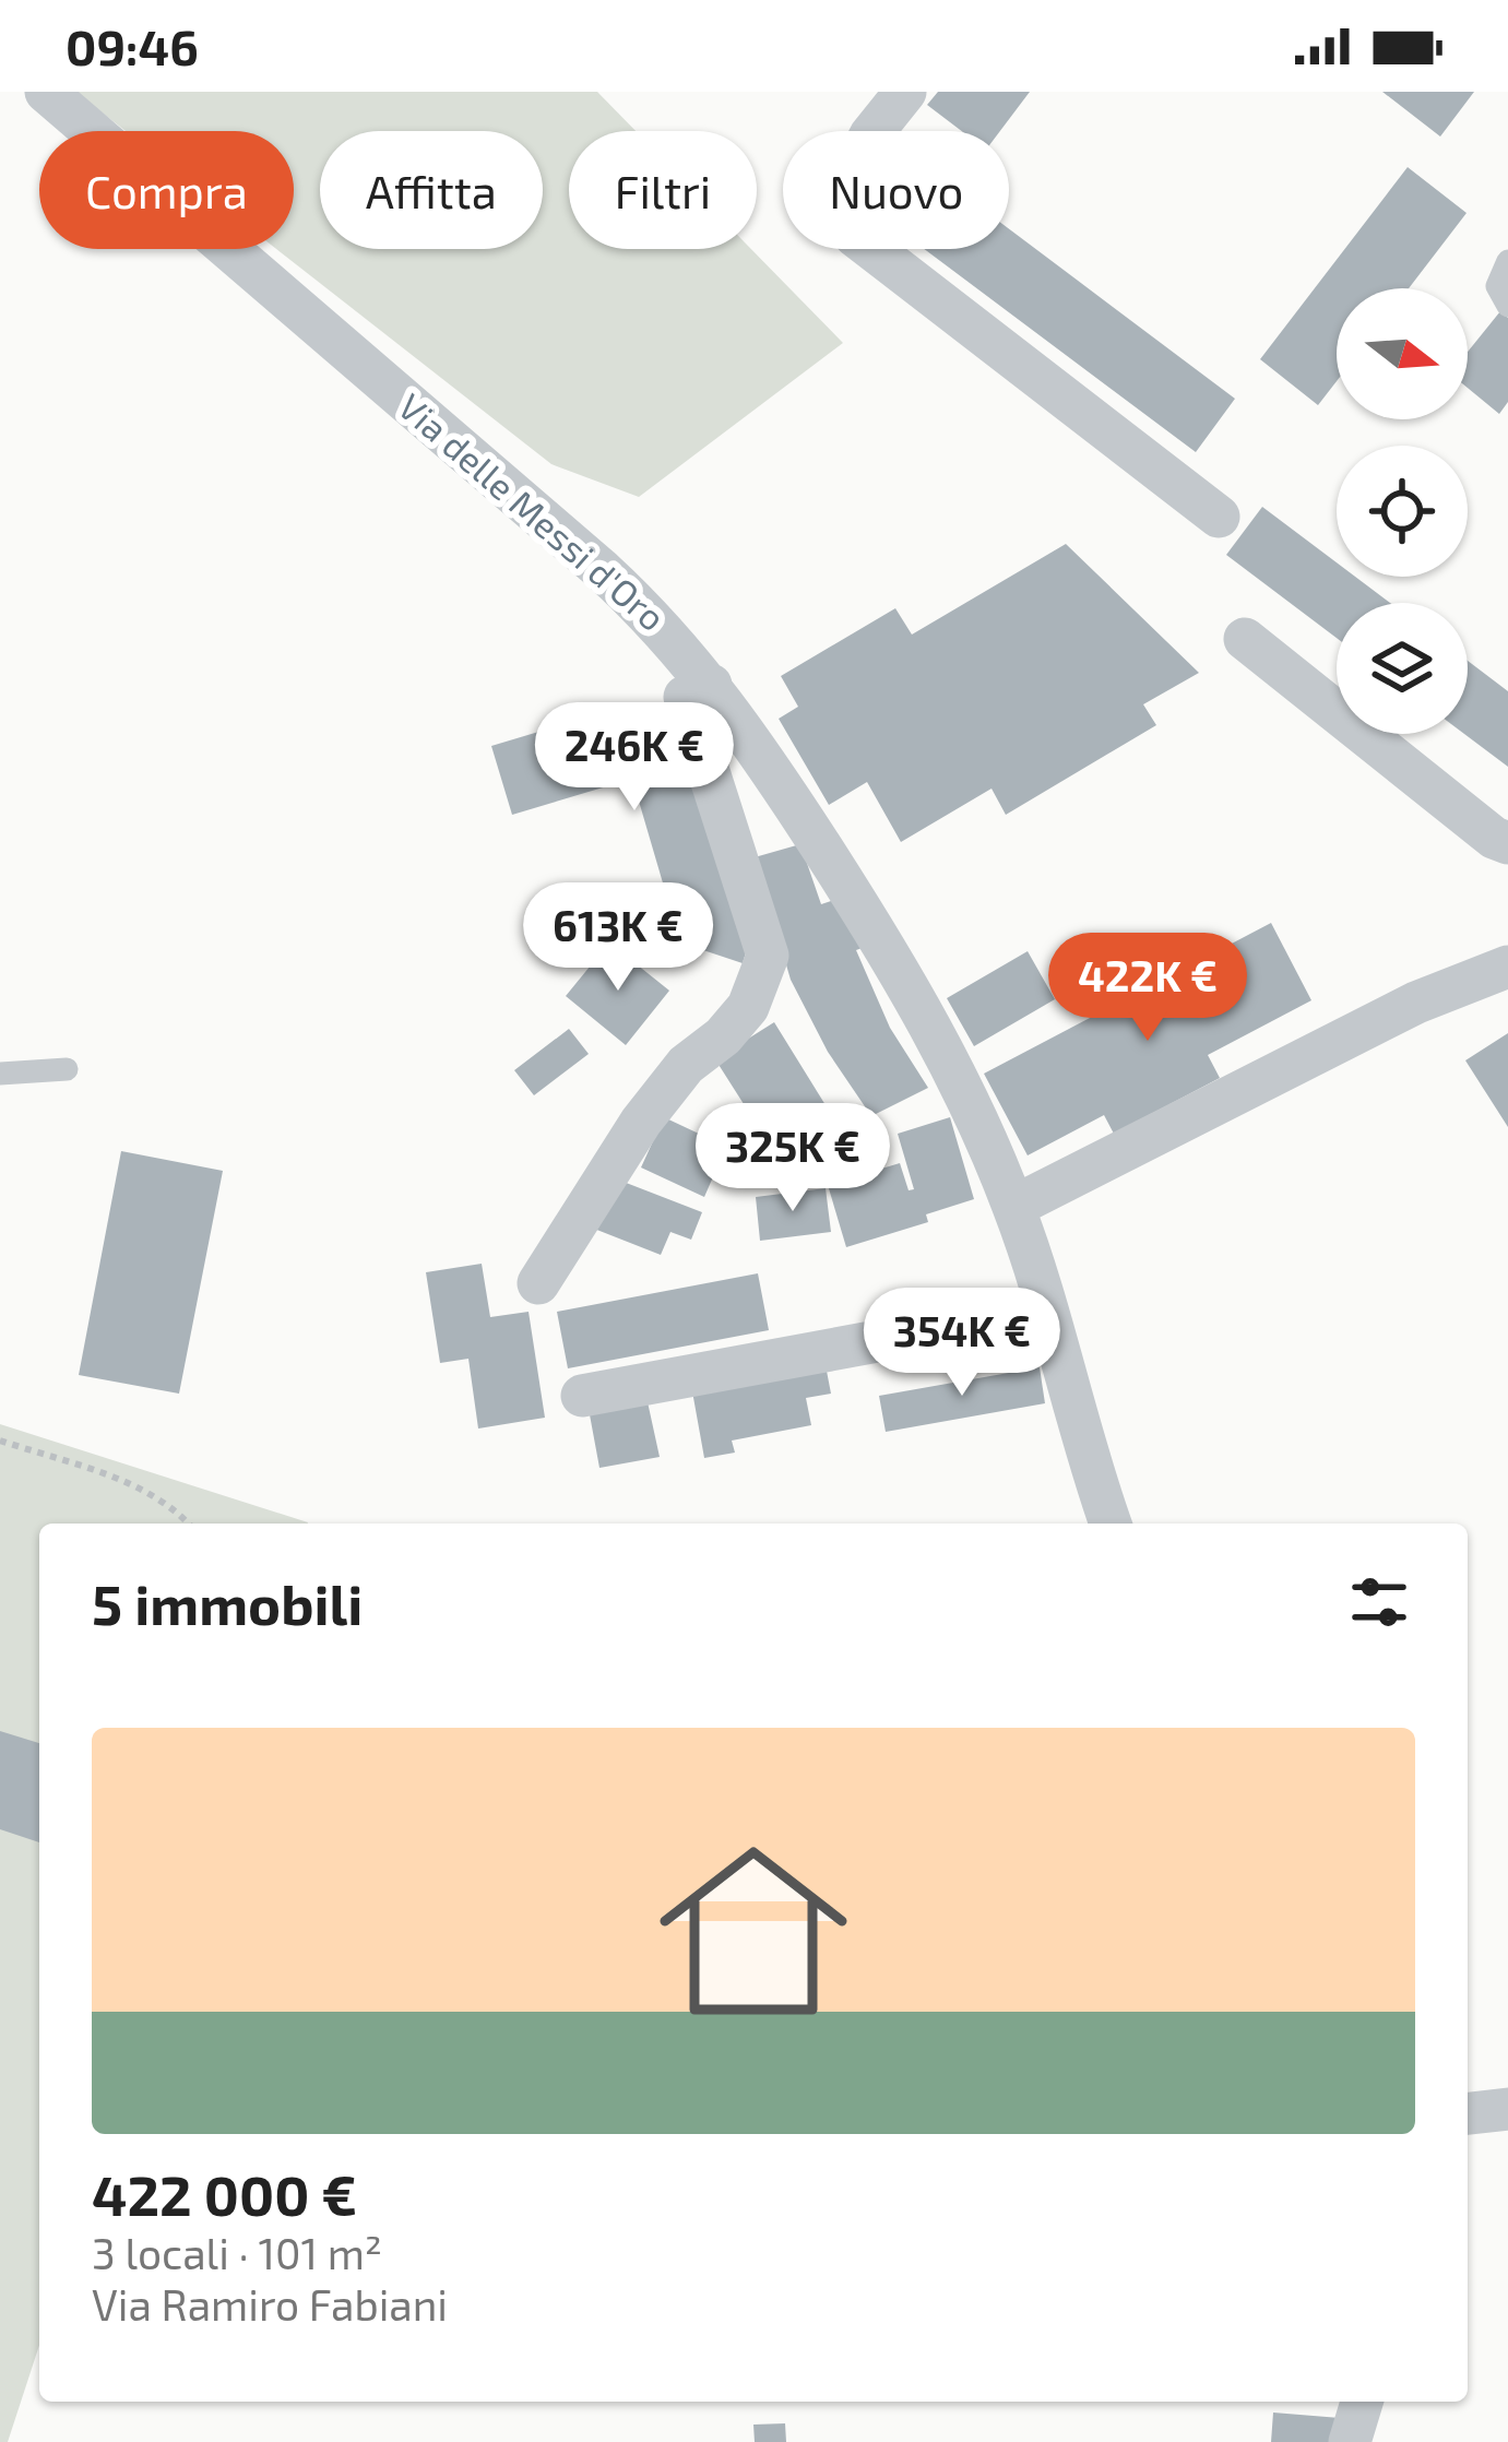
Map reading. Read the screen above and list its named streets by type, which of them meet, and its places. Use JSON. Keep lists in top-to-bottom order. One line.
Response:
{"streets":{"street":["Via delle Messi d'Oro"]},"north":"right","page":{"status":"09:46","chip":["Compra","Affitta","Filtri","Nuovo"],"price":["246K €","613K €","422K €","325K €","354K €"],"heading":"5 immobili","list":[{"name":"422 000 €","note":"3 locali · 101 m² · Via Ramiro Fabiani"}]}}
